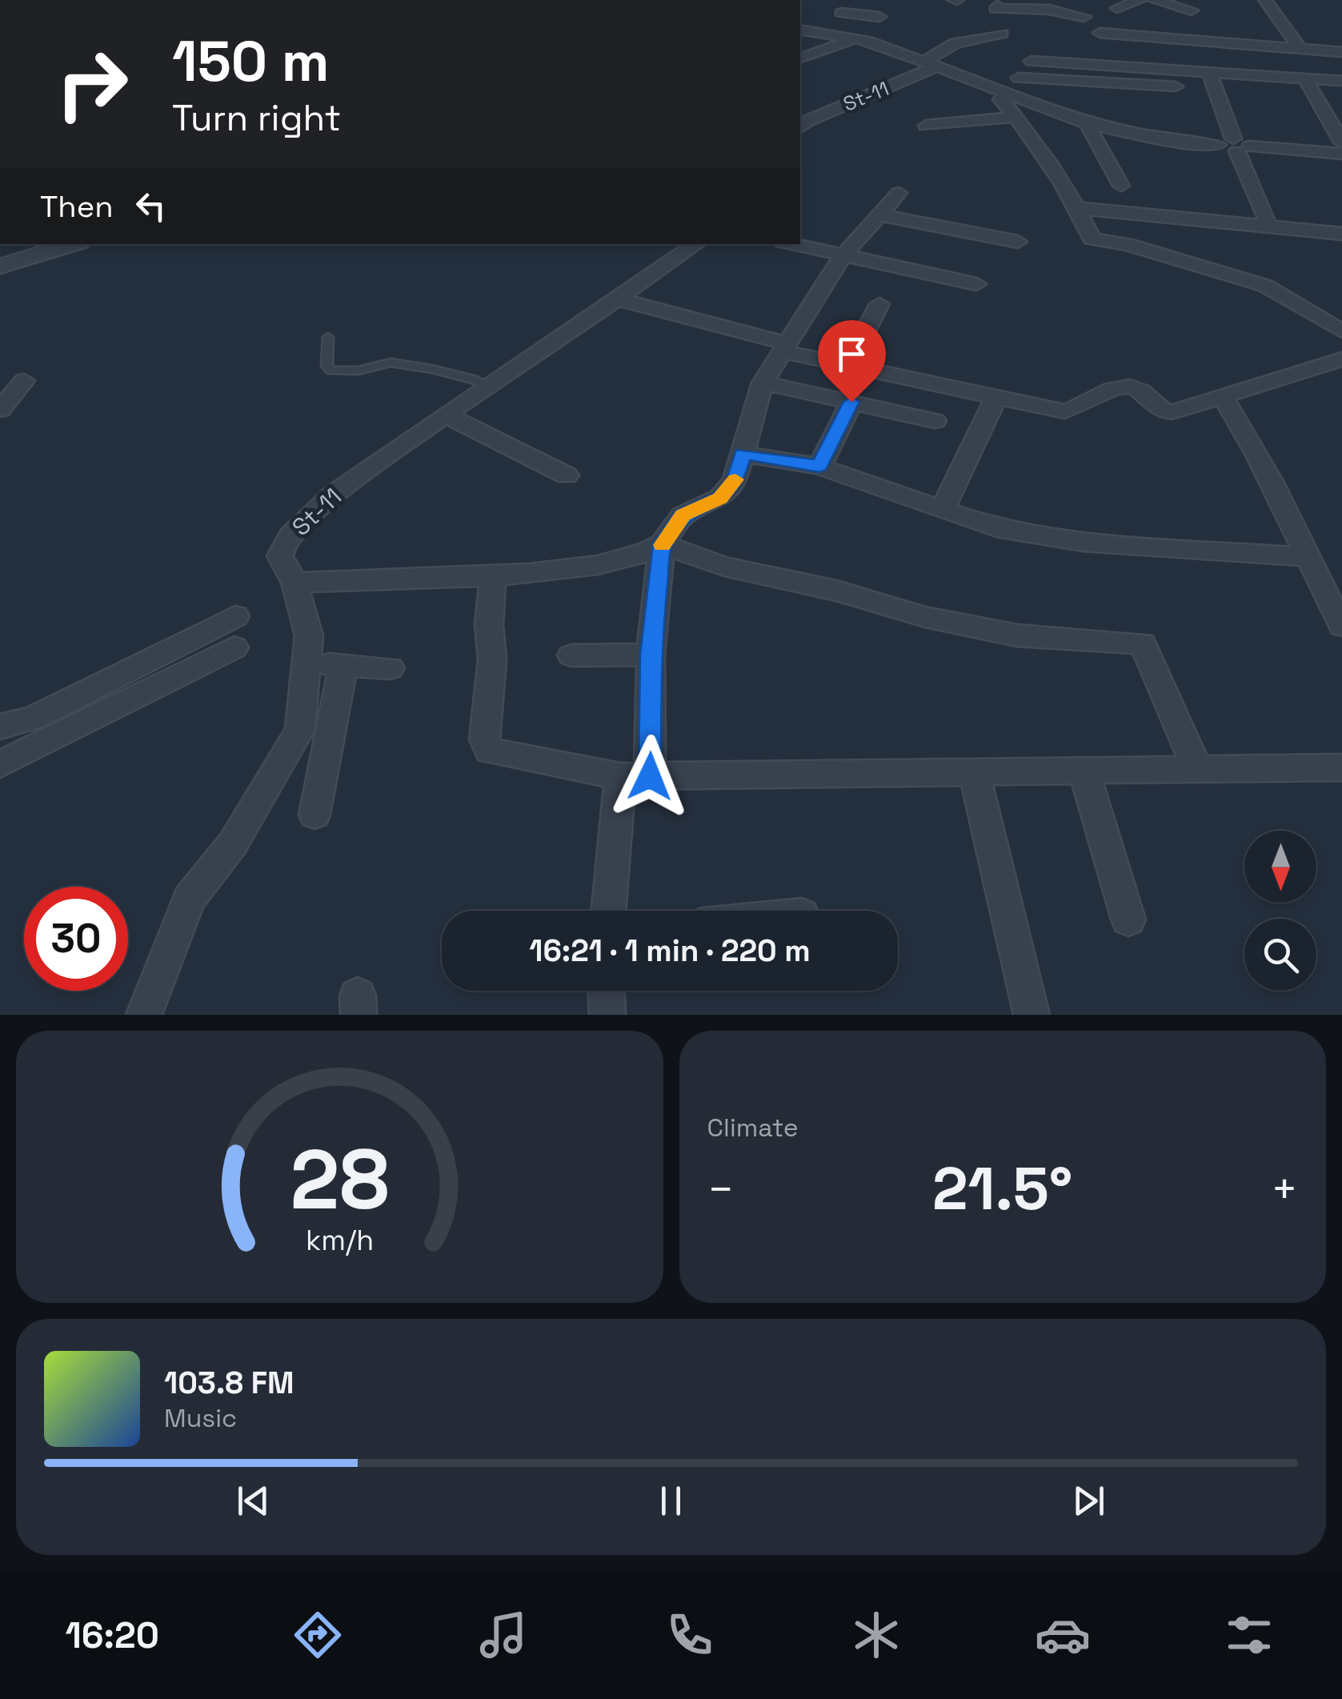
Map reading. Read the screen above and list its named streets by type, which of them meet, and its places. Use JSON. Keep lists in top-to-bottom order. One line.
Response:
{"streets":{"street":["St-11"]},"north":"bottom","page":{"turn":["150 m","Turn right"],"then":"Then","limit":"30","trip":"16:21 · 1 min · 220 m","tile":"Climate","heat":["−","21.5°","+"],"song":["103.8 FM","Music"],"tabs":"16:20","gauge":["28","km/h"]}}
